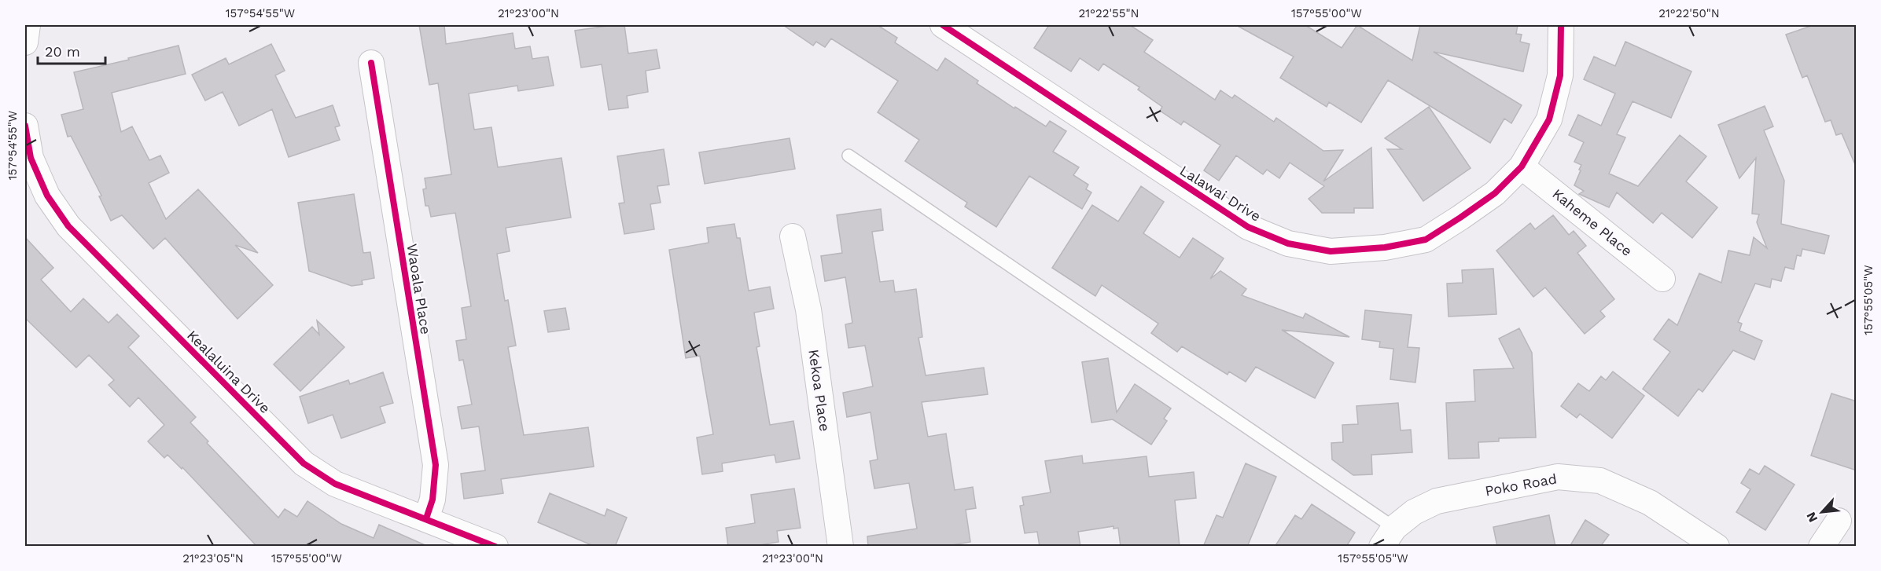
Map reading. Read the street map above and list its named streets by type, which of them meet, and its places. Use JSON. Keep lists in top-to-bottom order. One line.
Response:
{"streets":{"street":["Lalawai Drive","Kaheme Place","Waoala Place","Kealaluina Drive","Kekoa Place","Poko Road"]},"crossings":[["Lalawai Drive","Kaheme Place"],["Waoala Place","Kealaluina Drive"]],"scale_bar":"20 m","north":"bottom left","coordinates":["157°54'55\"W","21°23'00\"N","21°22'55\"N","157°55'00\"W","21°22'50\"N","157°55'05\"W","21°23'05\"N"]}
